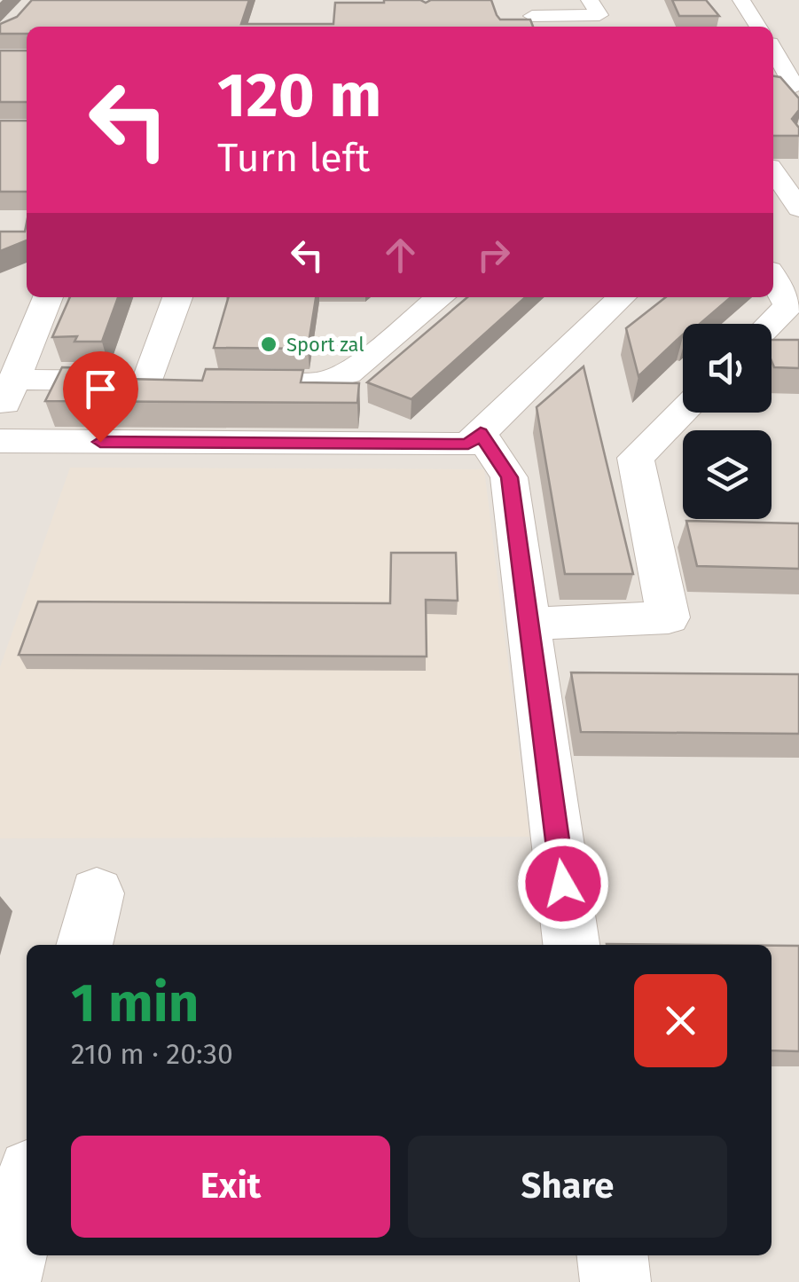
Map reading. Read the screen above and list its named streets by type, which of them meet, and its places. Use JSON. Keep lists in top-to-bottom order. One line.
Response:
{"places":["Sport zal"],"page":{"turn":["120 m","Turn left"],"heading":["1 min","210 m · 20:30"],"buttons":["Exit","Share"]}}
